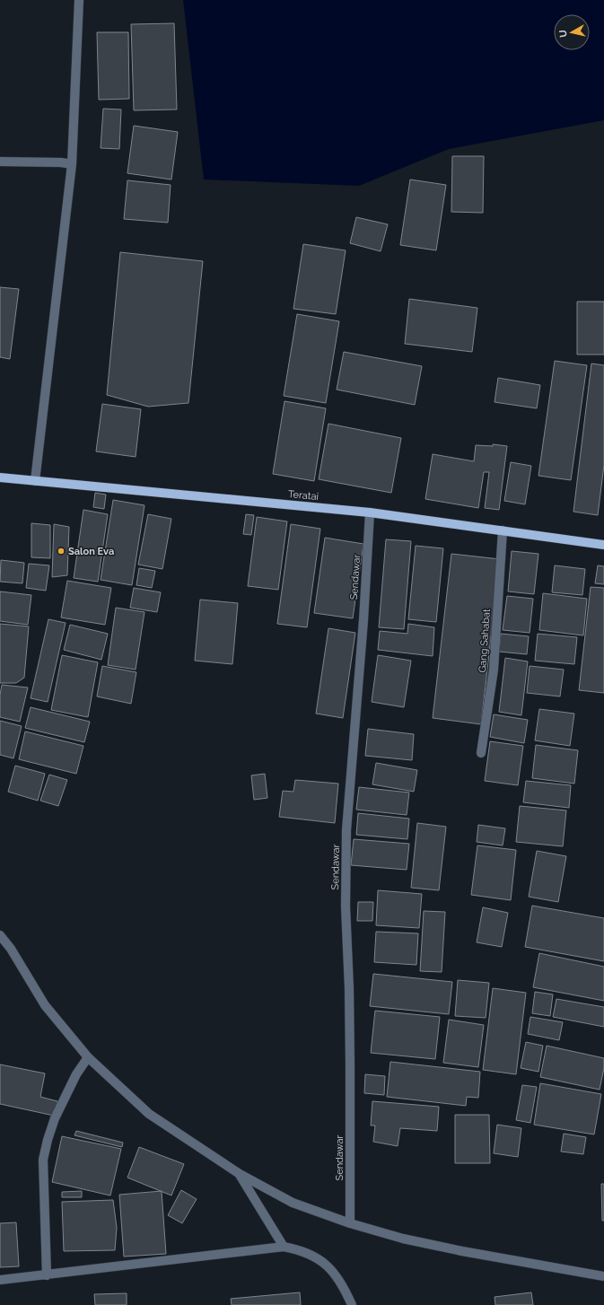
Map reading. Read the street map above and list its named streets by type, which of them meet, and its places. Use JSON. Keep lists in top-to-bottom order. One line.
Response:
{"streets":{"main road":["Teratai"],"street":["Sendawar","Gang Sahabat"]},"crossings":[["Teratai","Sendawar"],["Teratai","Gang Sahabat"]],"places":["Salon Eva"],"north":"left"}
